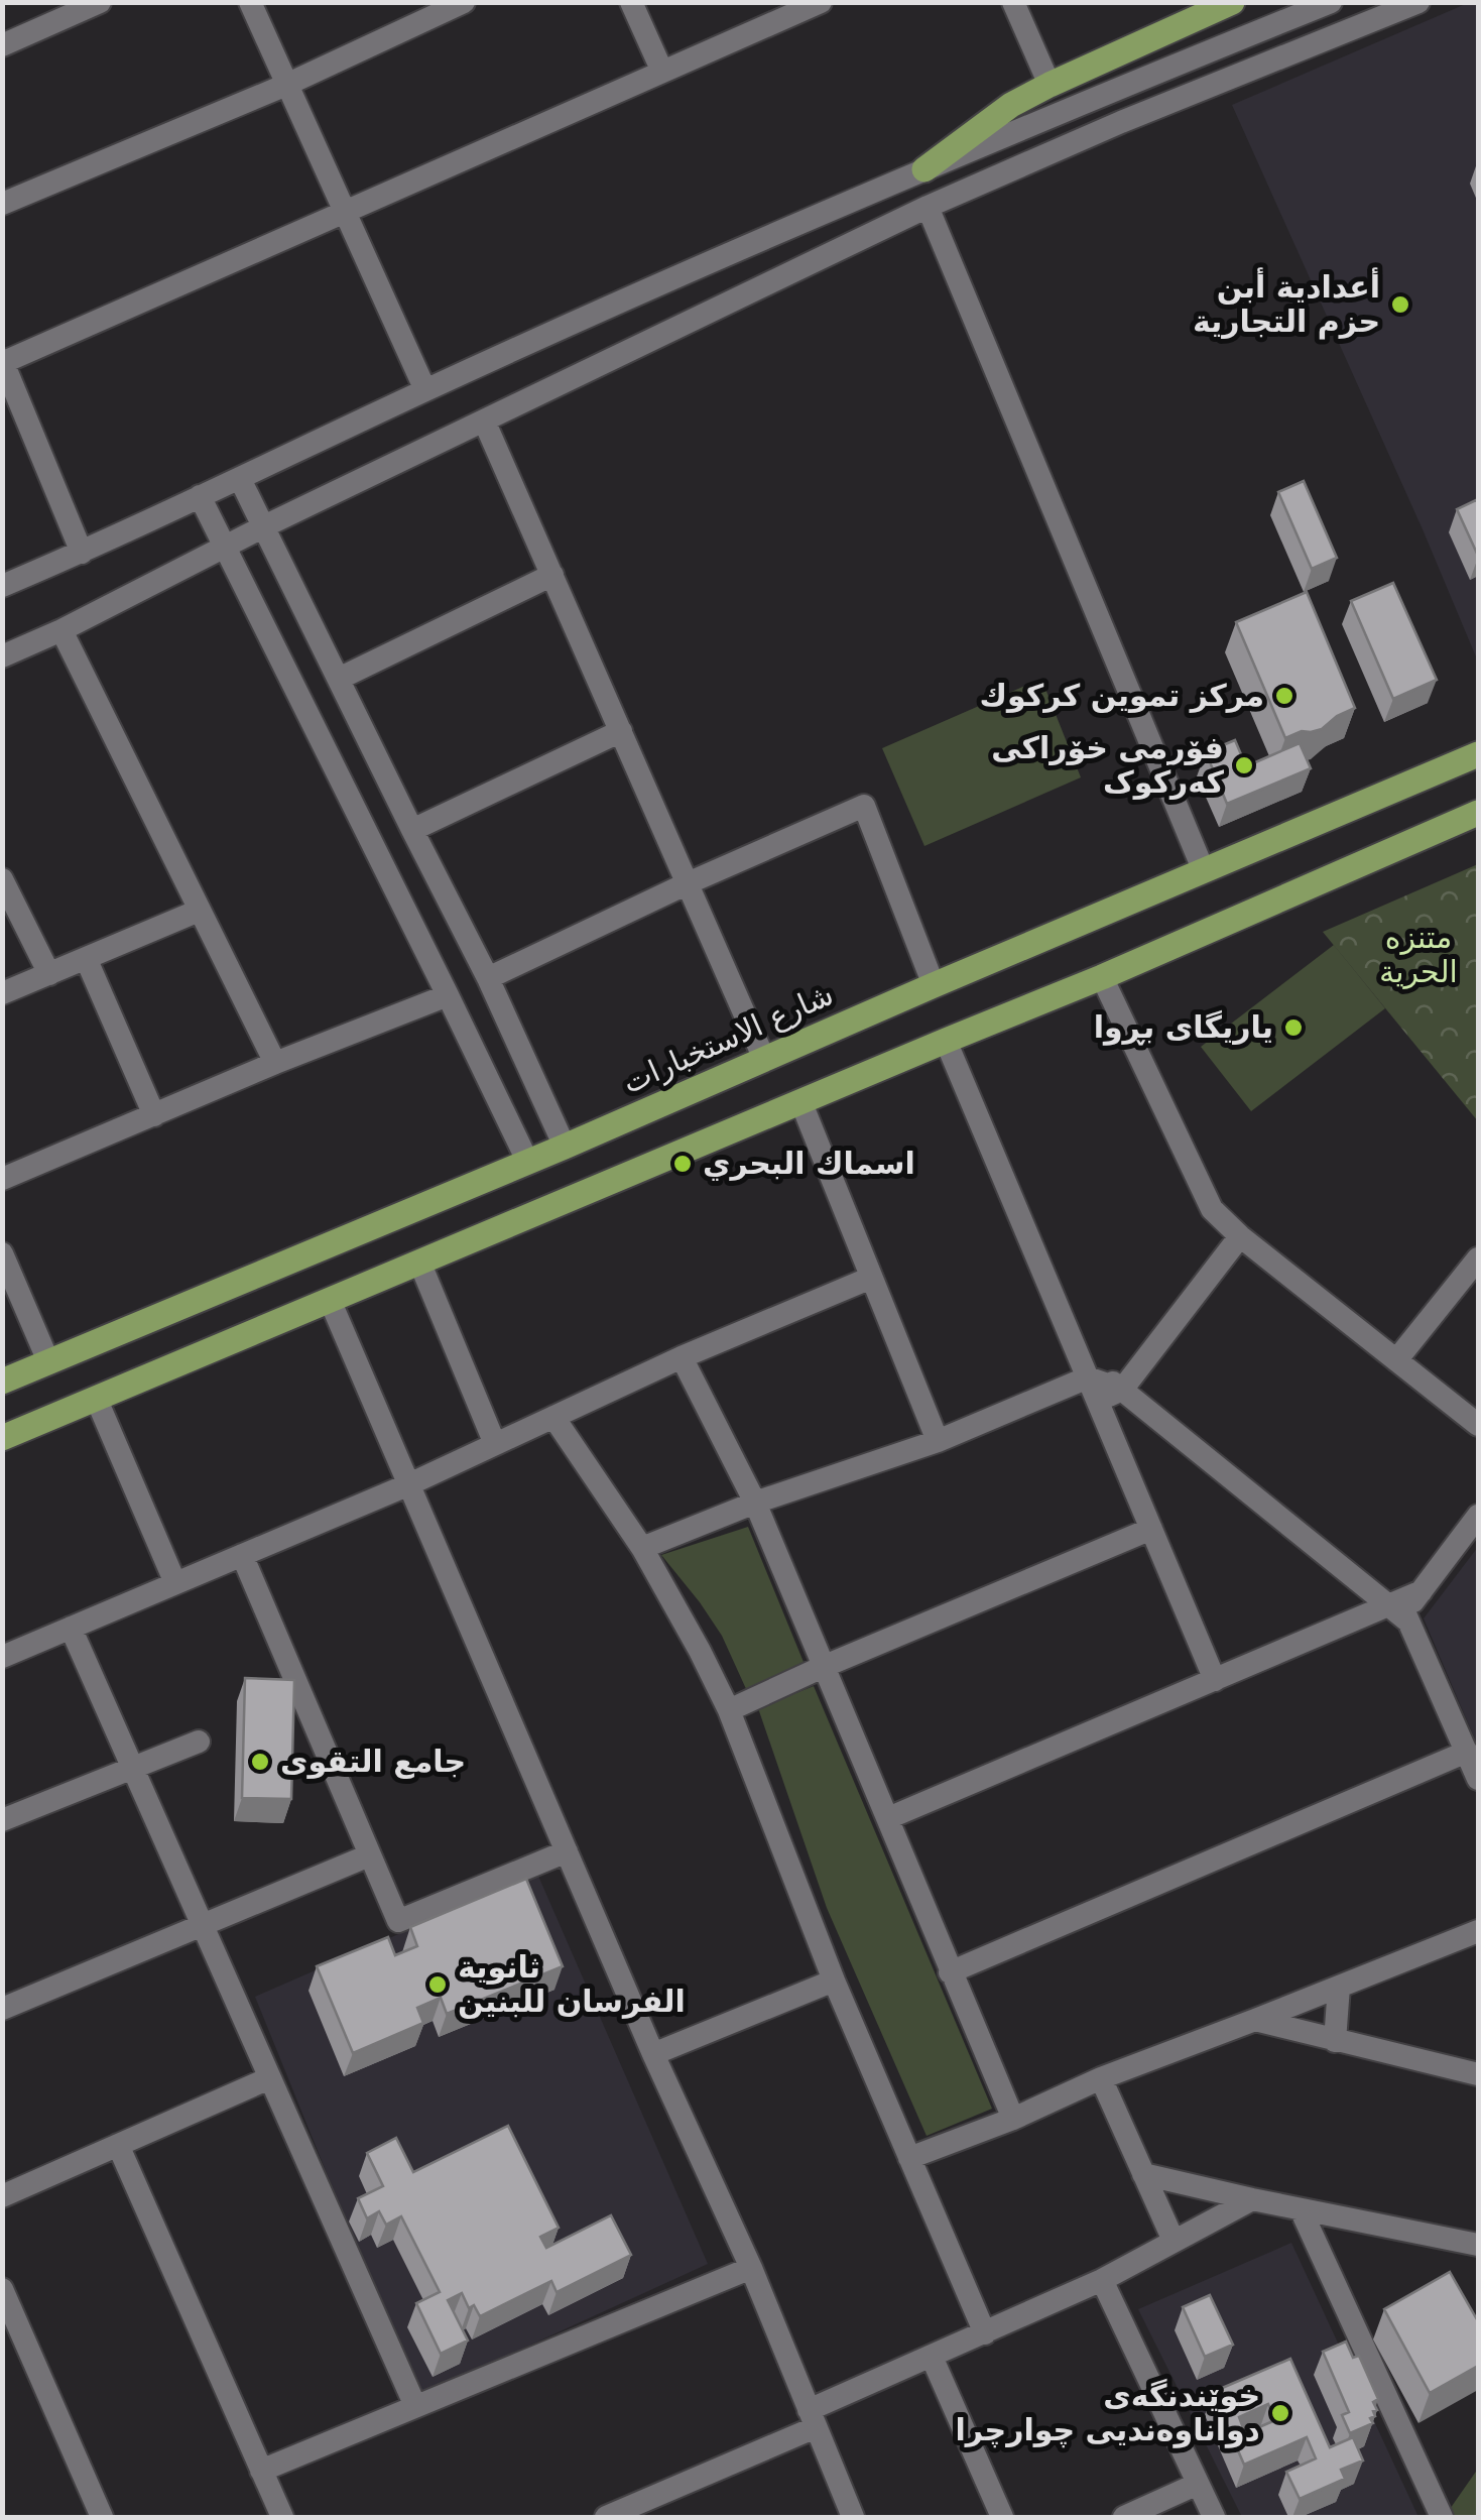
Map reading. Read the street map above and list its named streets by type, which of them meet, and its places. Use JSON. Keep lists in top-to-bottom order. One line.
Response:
{"streets":{"main road":["شارع الاستخبارات"]},"parks":["متنزه الحرية"],"places":["أعدادية أبن حزم التجارية","مركز تموين كركوك","فۆرمی خۆراکی کەرکوک","یاریگای بڕوا","اسماك البحري","جامع التقوى","ثانوية الفرسان للبنين","خوێندنگەی دواناوەندیی چوارچرا"]}
